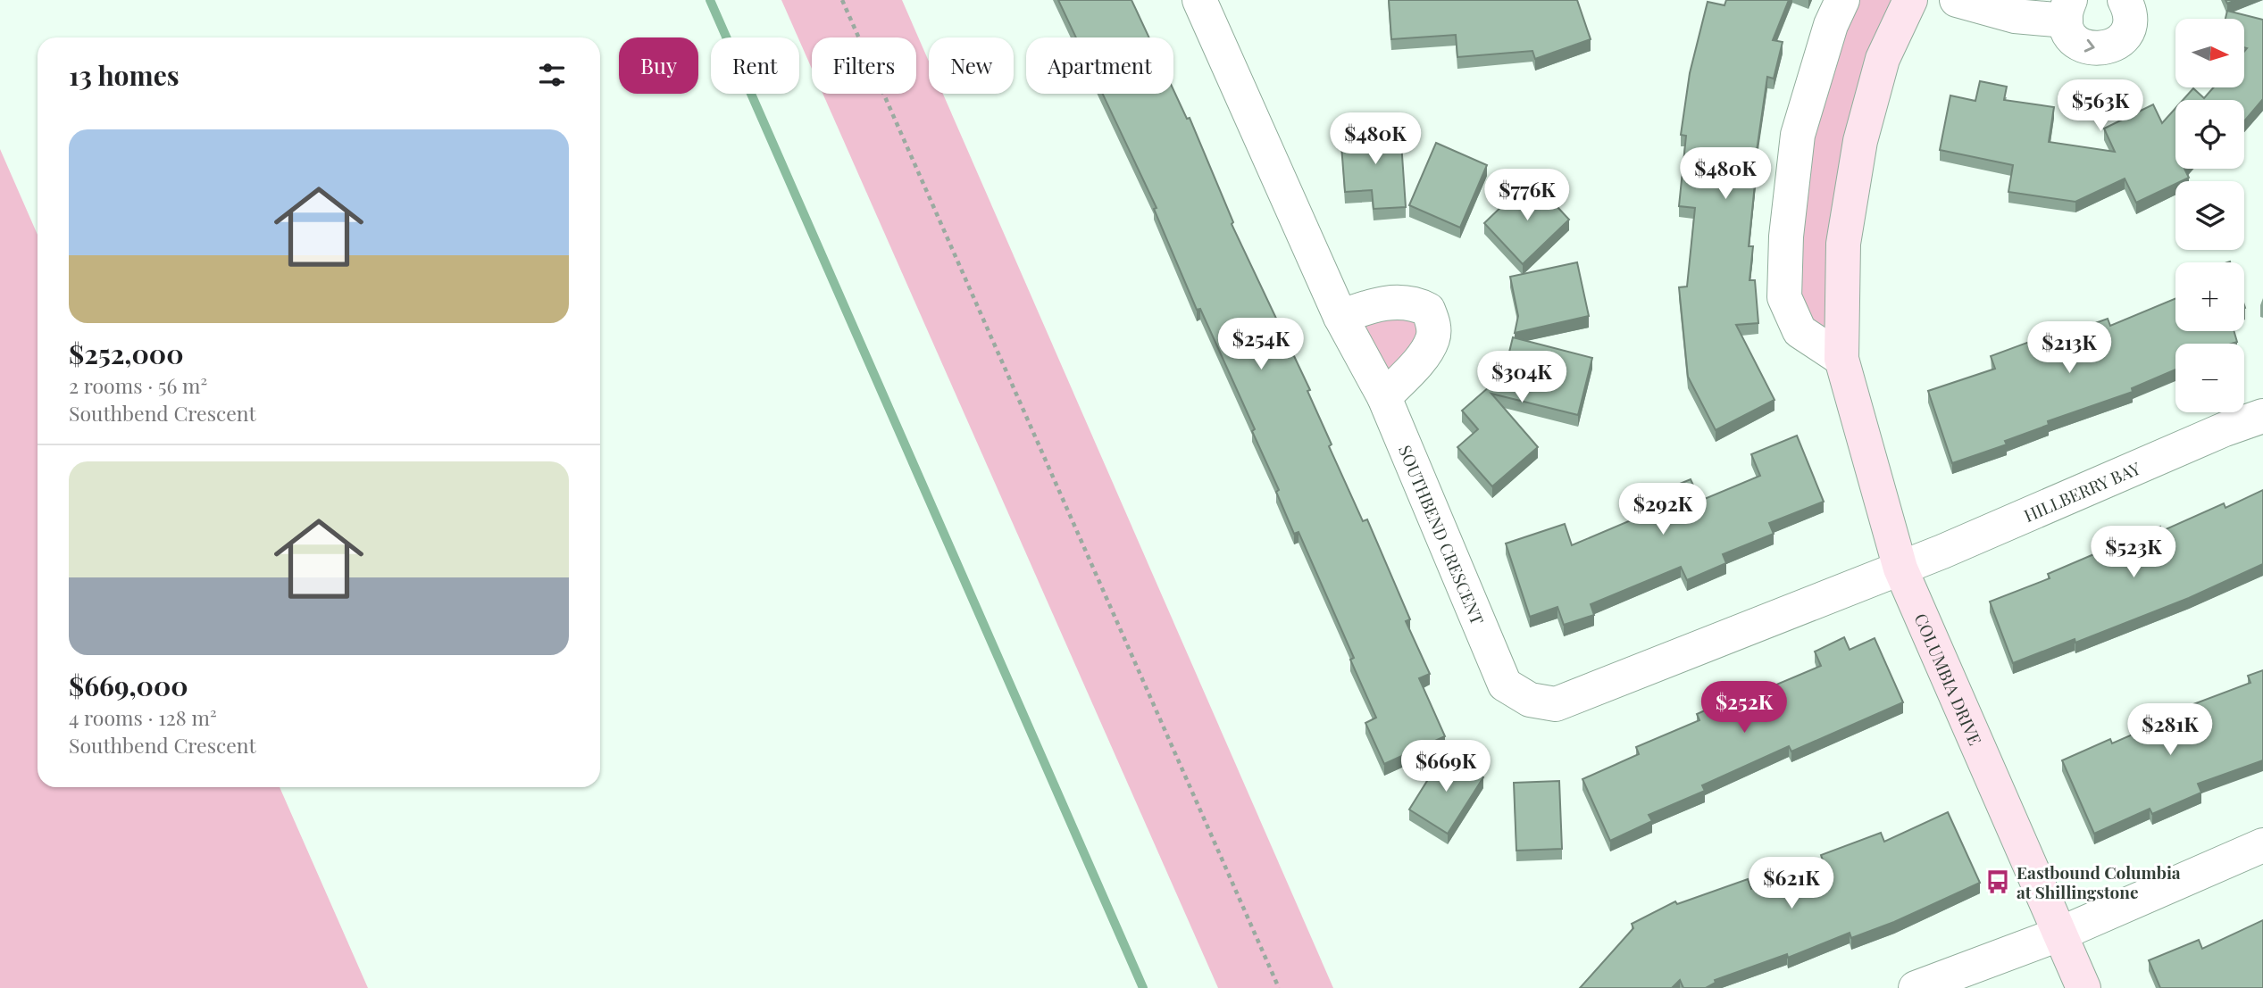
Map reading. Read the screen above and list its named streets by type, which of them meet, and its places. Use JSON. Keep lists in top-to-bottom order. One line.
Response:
{"streets":{"street":["HILLBERRY BAY","SOUTHBEND CRESCENT","COLUMBIA DRIVE"]},"crossings":[["HILLBERRY BAY","SOUTHBEND CRESCENT"],["HILLBERRY BAY","COLUMBIA DRIVE"],["SOUTHBEND CRESCENT","COLUMBIA DRIVE"]],"places":{"bus stop":["Eastbound Columbia at Shillingstone"]},"north":"right","page":{"map_buttons":["+","−"],"chip":["Buy","Rent","Filters","New","Apartment"],"heading":"13 homes","price":["$563K","$480K","$480K","$776K","$254K","$213K","$304K","$292K","$523K","$252K","$281K","$669K","$621K"],"list":[{"name":"$252,000","note":"2 rooms · 56 m² · Southbend Crescent"},{"name":"$669,000","note":"4 rooms · 128 m² · Southbend Crescent"}]}}
